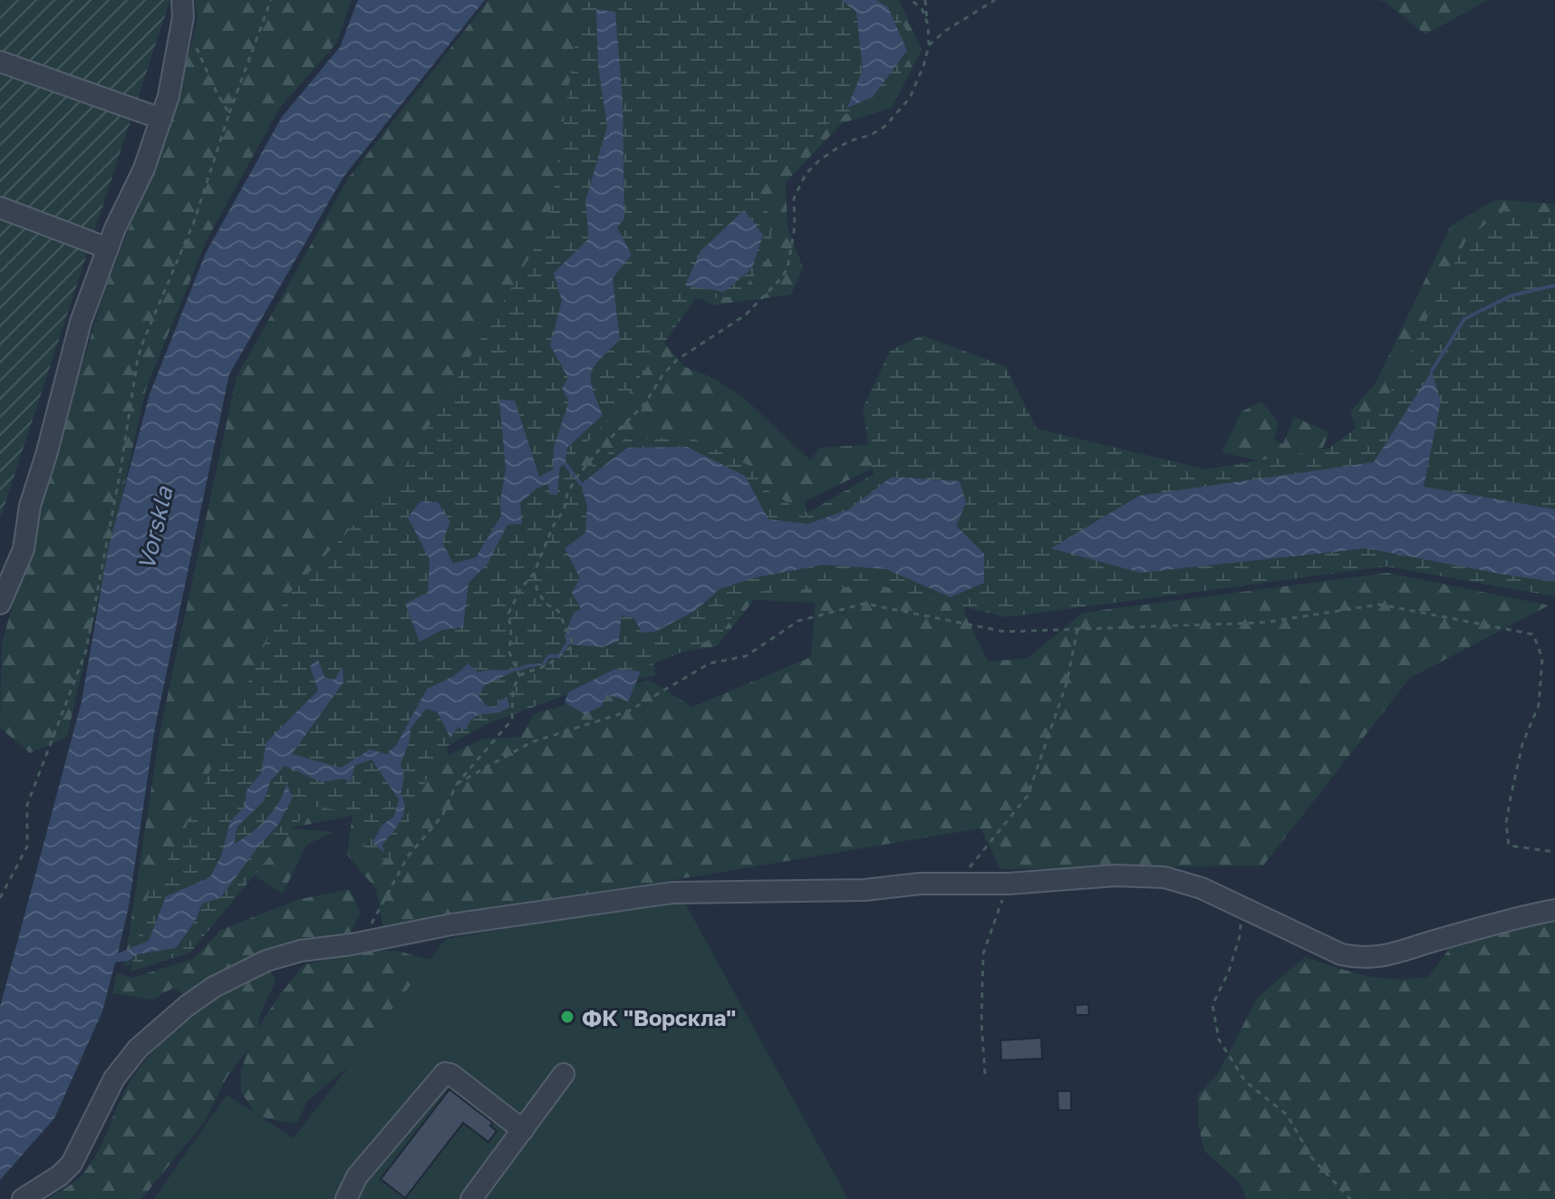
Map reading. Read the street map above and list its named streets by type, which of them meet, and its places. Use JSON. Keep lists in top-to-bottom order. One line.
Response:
{"water":["Vorskla"],"places":["ФК \"Ворскла\""]}
